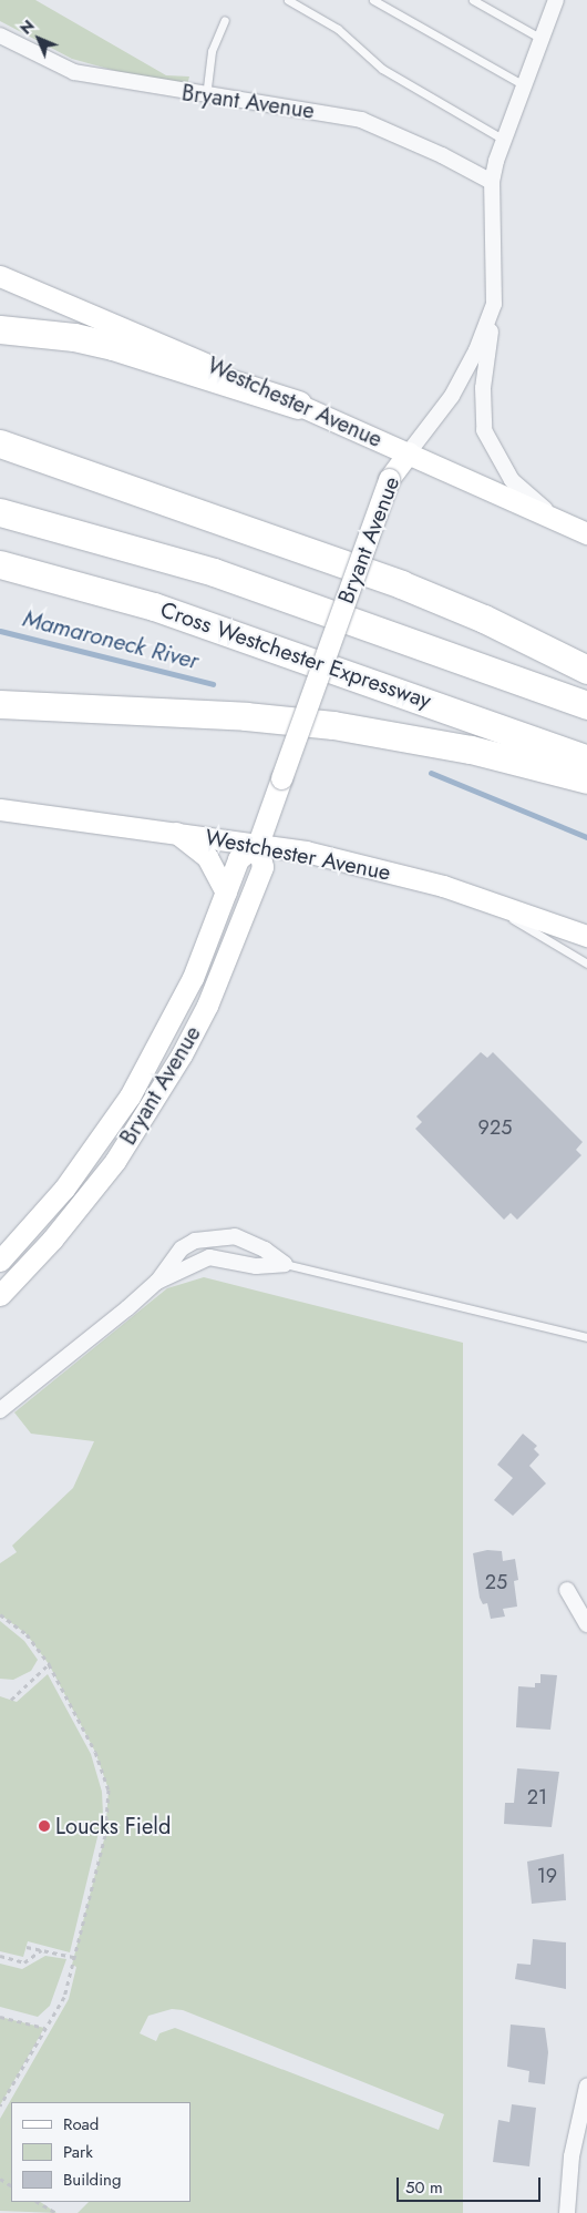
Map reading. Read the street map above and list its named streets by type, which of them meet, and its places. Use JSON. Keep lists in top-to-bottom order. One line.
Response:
{"streets":{"highway":["Cross Westchester Expressway"],"main road":["Bryant Avenue","Westchester Avenue"]},"crossings":[["Bryant Avenue","Westchester Avenue"]],"water":["Mamaroneck River"],"places":["Loucks Field"],"house_numbers":["925","25","21","19"],"legend":["Road","Park","Building"],"scale_bar":"50 m","north":"top left"}
